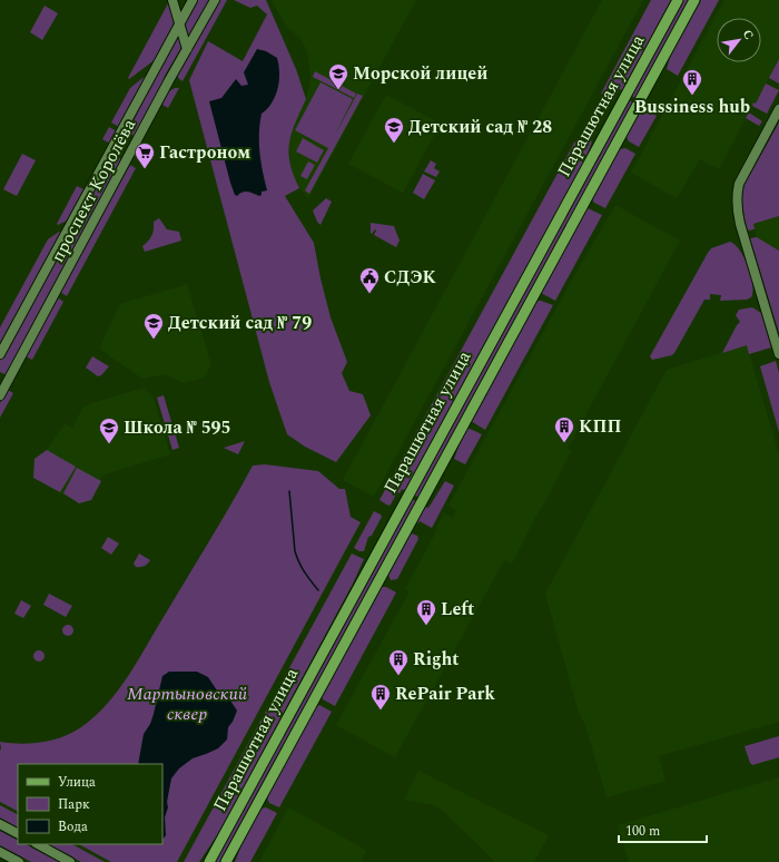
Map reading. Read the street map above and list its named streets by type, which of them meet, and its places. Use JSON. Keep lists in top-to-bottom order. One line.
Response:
{"streets":{"main road":["Парашютная улица"],"street":["проспект Королёва"]},"parks":["Мартыновский сквер"],"places":{"school or university":["Морской лицей","Детский сад № 28","Детский сад № 79","Школа № 595"],"building":["Bussiness hub","КПП","Left","Right","RePair Park"],"supermarket":["Гастроном"],"public building":["СДЭК"]},"legend":["Улица","Парк","Вода"],"scale_bar":"100 m","north":"top right"}
